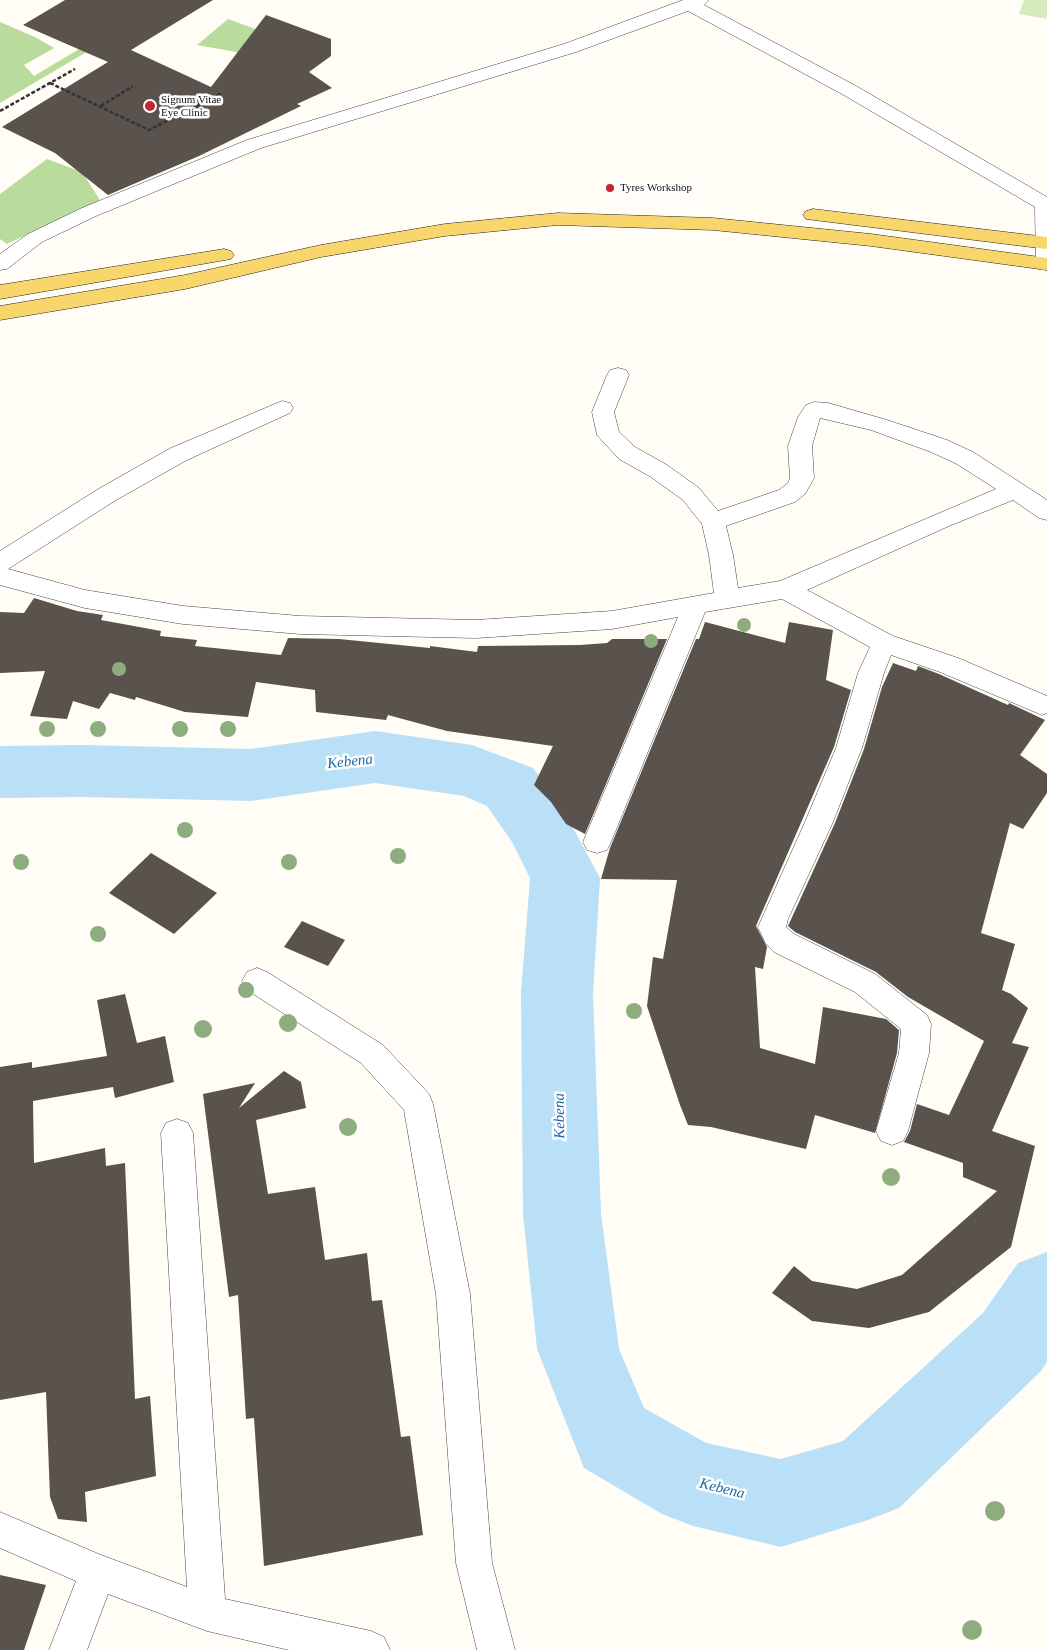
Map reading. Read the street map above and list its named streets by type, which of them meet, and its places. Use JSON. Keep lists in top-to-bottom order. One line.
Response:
{"water":["Kebena"],"places":["Signum Vitae Eye Clinic","Tyres Workshop"]}
